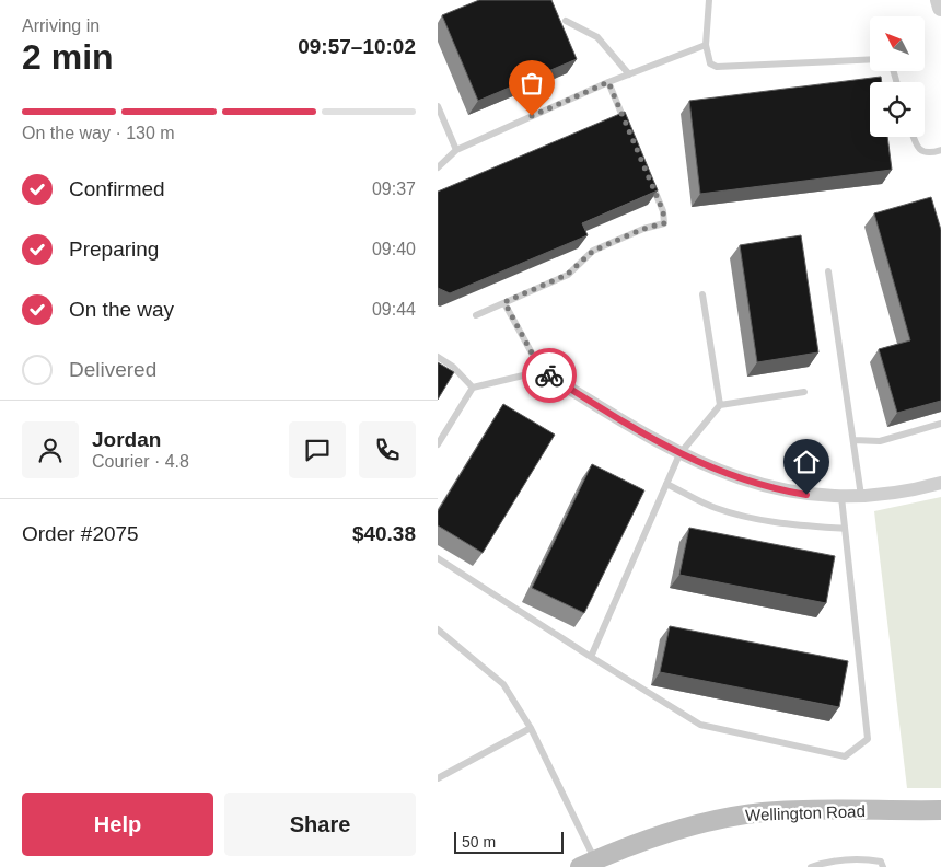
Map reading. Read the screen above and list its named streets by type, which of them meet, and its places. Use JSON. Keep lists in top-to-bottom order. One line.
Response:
{"streets":{"main road":["Wellington Road"]},"scale_bar":"50 m","north":"top left","page":{"heading":["2 min","Arriving in","09:57–10:02"],"panel":["Jordan","Courier · 4.8","Order #2075","$40.38"],"bar":"On the way · 130 m","list":[["Confirmed","09:37"],["Preparing","09:40"],["On the way","09:44"],"Delivered"],"buttons":["Help","Share"],"scale":"50 m"}}
